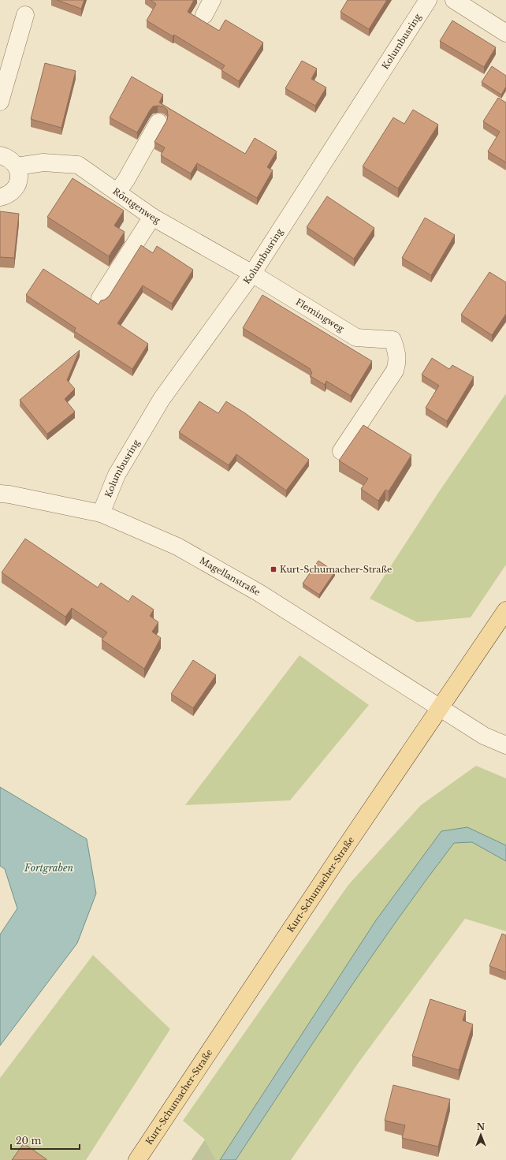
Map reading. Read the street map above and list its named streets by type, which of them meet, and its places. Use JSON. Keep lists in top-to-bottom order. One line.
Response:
{"streets":{"main road":["Kurt-Schumacher-Straße"],"street":["Kolumbusring","Röntgenweg","Flemingweg","Magellanstraße"]},"crossings":[["Kolumbusring","Röntgenweg"],["Kolumbusring","Flemingweg"],["Kolumbusring","Magellanstraße"],["Röntgenweg","Flemingweg"],["Magellanstraße","Kurt-Schumacher-Straße"]],"water":["Fortgraben"],"places":{"transit":["Kurt-Schumacher-Straße"]},"scale_bar":"20 m","north":"top"}
